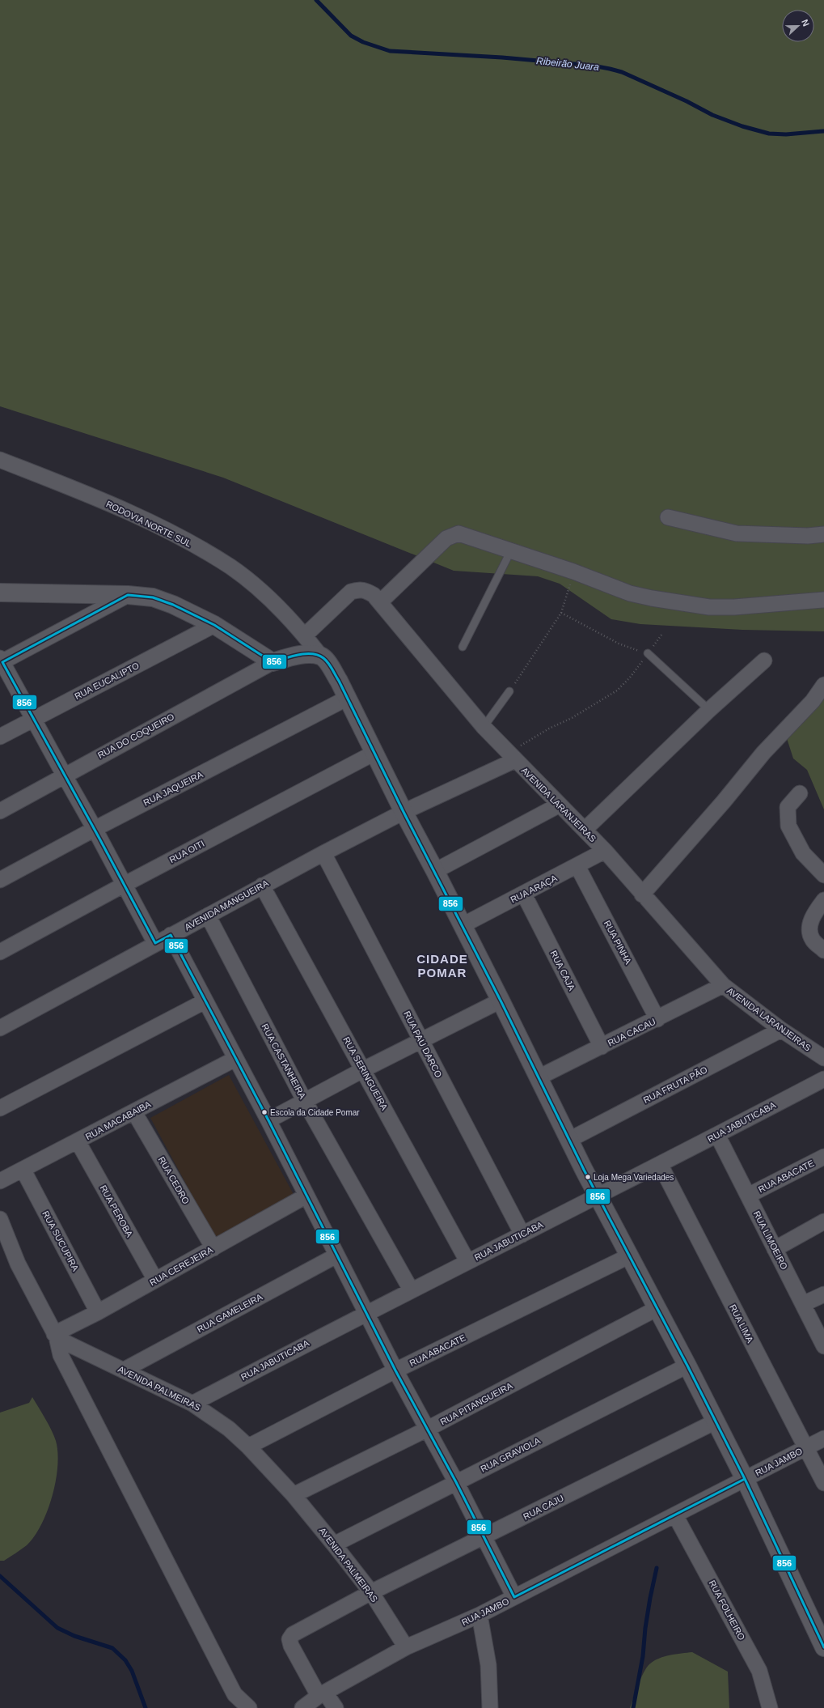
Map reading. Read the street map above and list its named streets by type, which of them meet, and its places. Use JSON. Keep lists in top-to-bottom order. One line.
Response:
{"streets":{"street":["RODOVIA NORTE SUL","RUA EUCALIPTO","RUA DO COQUEIRO","RUA JAQUEIRA","AVENIDA LARANJEIRAS","RUA OITI","RUA ARAÇA","AVENIDA MANGUEIRA","RUA PINHA","RUA CAJA","RUA CACAU","RUA PAU DARCO","RUA CASTANHEIRA","RUA SERINGUEIRA","RUA FRUTA PÃO","RUA MACABAIBA","RUA JABUTICABA","RUA ABACATE","RUA CEDRO","RUA PEROBA","RUA LIMOEIRO","RUA SUCUPIRA","RUA CEREJEIRA","RUA GAMELEIRA","RUA LIMA","AVENIDA PALMEIRAS","RUA PITANGUEIRA","RUA GRAVIOLA","RUA JAMBO","RUA CAJU","RUA FOLHEIRO"]},"crossings":[["RODOVIA NORTE SUL","RUA JAQUEIRA"],["RODOVIA NORTE SUL","AVENIDA LARANJEIRAS"],["RODOVIA NORTE SUL","RUA OITI"],["RODOVIA NORTE SUL","RUA ARAÇA"],["RODOVIA NORTE SUL","AVENIDA MANGUEIRA"],["RODOVIA NORTE SUL","RUA CACAU"],["RODOVIA NORTE SUL","RUA FRUTA PÃO"],["RODOVIA NORTE SUL","RUA JABUTICABA"],["RODOVIA NORTE SUL","RUA ABACATE"],["RODOVIA NORTE SUL","RUA PITANGUEIRA"],["RODOVIA NORTE SUL","RUA GRAVIOLA"],["RODOVIA NORTE SUL","RUA JAMBO"],["RODOVIA NORTE SUL","RUA CAJU"],["AVENIDA LARANJEIRAS","RUA ARAÇA"],["AVENIDA LARANJEIRAS","AVENIDA MANGUEIRA"],["AVENIDA LARANJEIRAS","RUA CACAU"],["AVENIDA LARANJEIRAS","RUA FRUTA PÃO"],["RUA ARAÇA","RUA PINHA"],["RUA ARAÇA","RUA CAJA"],["AVENIDA MANGUEIRA","RUA PAU DARCO"],["AVENIDA MANGUEIRA","RUA CASTANHEIRA"],["AVENIDA MANGUEIRA","RUA SERINGUEIRA"],["RUA PINHA","RUA CACAU"],["RUA CAJA","RUA CACAU"],["RUA PAU DARCO","RUA JABUTICABA"],["RUA CASTANHEIRA","RUA JABUTICABA"],["RUA SERINGUEIRA","RUA JABUTICABA"],["RUA MACABAIBA","RUA CEDRO"],["RUA MACABAIBA","RUA PEROBA"],["RUA MACABAIBA","RUA SUCUPIRA"],["RUA JABUTICABA","RUA LIMOEIRO"],["RUA JABUTICABA","RUA LIMA"],["RUA JABUTICABA","AVENIDA PALMEIRAS"],["RUA ABACATE","RUA LIMOEIRO"],["RUA ABACATE","AVENIDA PALMEIRAS"],["RUA CEDRO","RUA CEREJEIRA"],["RUA PEROBA","RUA CEREJEIRA"],["RUA SUCUPIRA","RUA CEREJEIRA"],["RUA CEREJEIRA","AVENIDA PALMEIRAS"],["RUA GAMELEIRA","AVENIDA PALMEIRAS"],["RUA LIMA","RUA JAMBO"],["AVENIDA PALMEIRAS","RUA PITANGUEIRA"],["AVENIDA PALMEIRAS","RUA GRAVIOLA"],["AVENIDA PALMEIRAS","RUA JAMBO"],["AVENIDA PALMEIRAS","RUA CAJU"],["RUA JAMBO","RUA CAJU"],["RUA JAMBO","RUA FOLHEIRO"]],"districts":["CIDADE POMAR"],"water":["Ribeirão Juara"],"places":["Escola da Cidade Pomar","Loja Mega Variedades"],"lines":["transit line 856"],"north":"right"}
